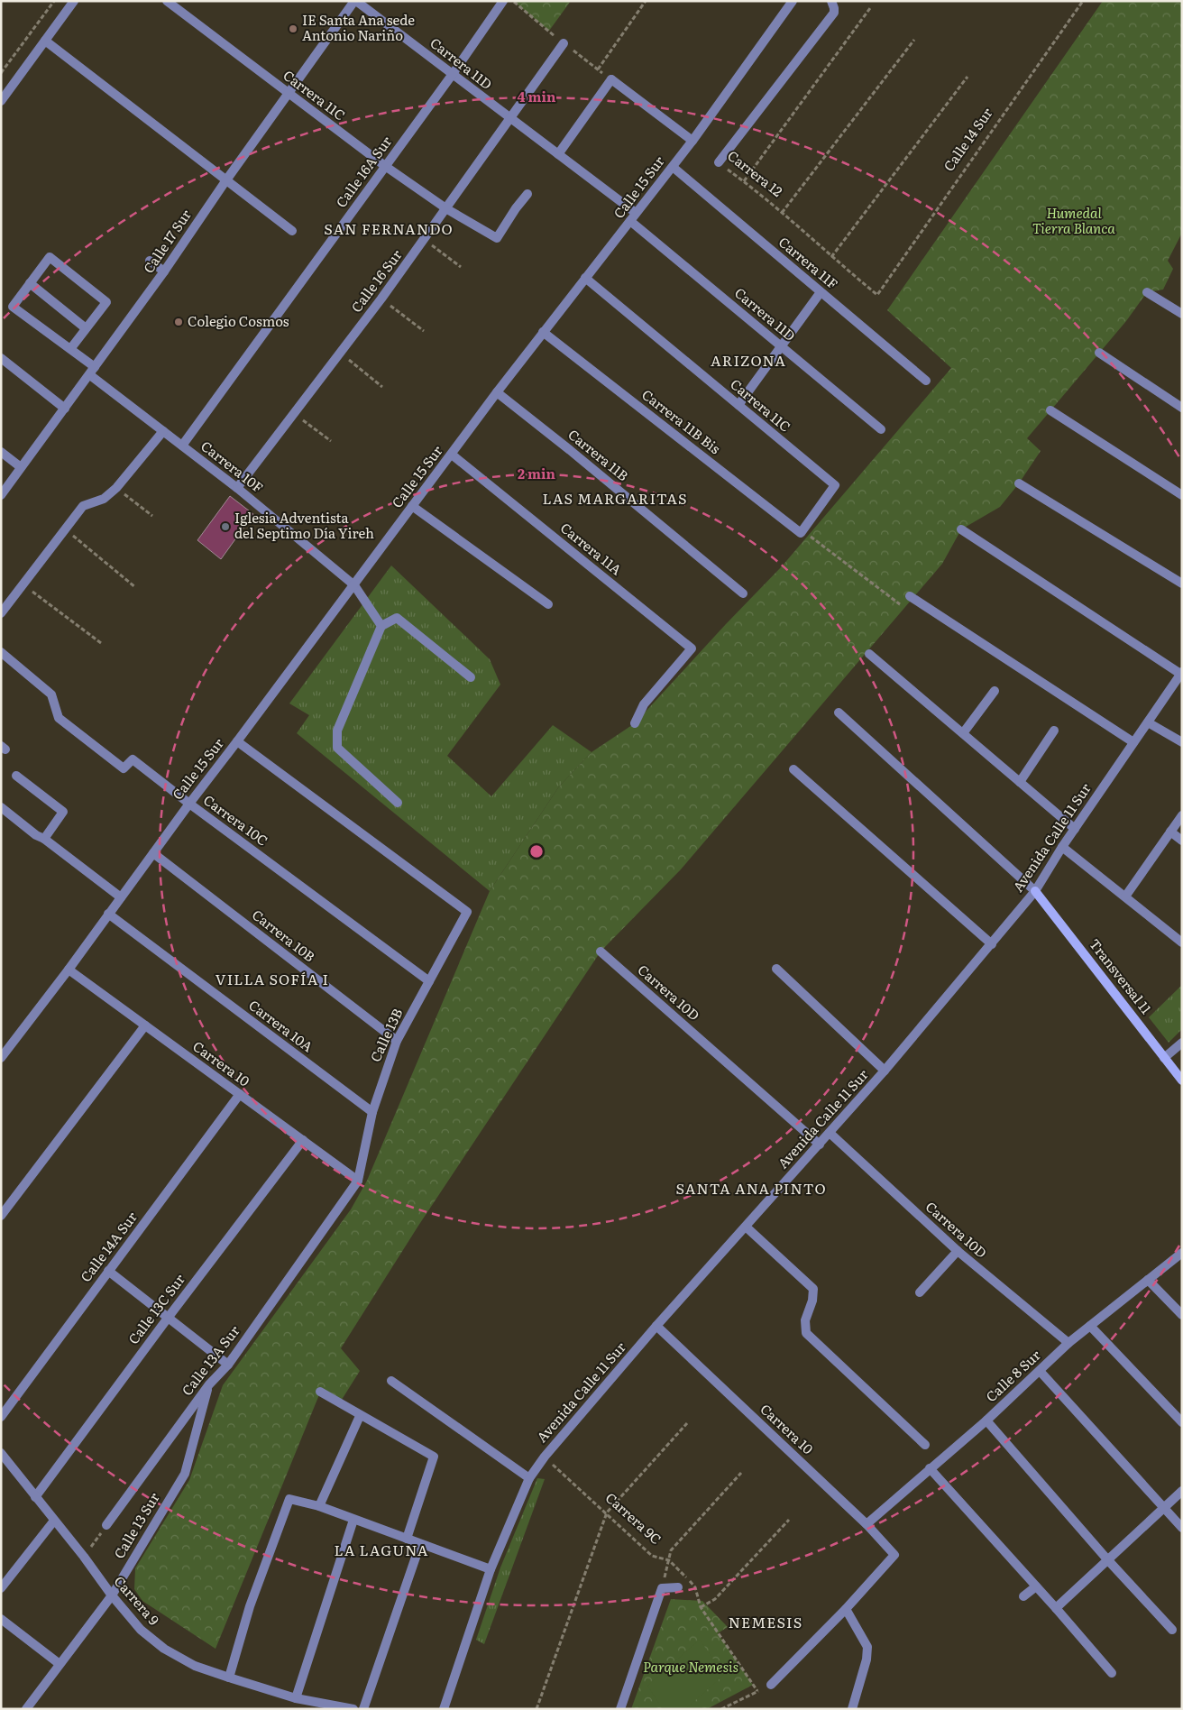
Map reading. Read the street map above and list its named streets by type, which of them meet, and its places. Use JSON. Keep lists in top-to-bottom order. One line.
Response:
{"streets":{"main road":["Transversal 11"],"street":["Carrera 11D","Carrera 11C","Calle 16A Sur","Calle 15 Sur","Calle 17 Sur","Carrera 11F","Calle 16 Sur","Carrera 11B Bis","Carrera 11B","Carrera 10F","Carrera 11A","Carrera 10C","Avenida Calle 11 Sur","Carrera 10B","Carrera 10D","Carrera 10A","Calle 13B","Carrera 10","Calle 14A Sur","Calle 13C Sur","Calle 13A Sur","Calle 8 Sur","Calle 13 Sur","Carrera 9"],"path":["Calle 14 Sur","Carrera 12","Carrera 9C"]},"crossings":[["Carrera 11D","Calle 16A Sur"],["Carrera 11D","Calle 15 Sur"],["Carrera 11D","Calle 17 Sur"],["Carrera 11D","Calle 16 Sur"],["Carrera 11C","Calle 16A Sur"],["Carrera 11C","Calle 15 Sur"],["Carrera 11C","Calle 17 Sur"],["Carrera 11C","Calle 16 Sur"],["Carrera 11C","Carrera 11B Bis"],["Calle 14 Sur","Carrera 12"],["Calle 16A Sur","Carrera 10F"],["Calle 15 Sur","Carrera 11F"],["Calle 15 Sur","Carrera 11B Bis"],["Calle 15 Sur","Carrera 11B"],["Calle 15 Sur","Carrera 10F"],["Calle 15 Sur","Carrera 11A"],["Calle 15 Sur","Carrera 10C"],["Calle 15 Sur","Carrera 10B"],["Calle 15 Sur","Carrera 10A"],["Calle 15 Sur","Calle 13B"],["Calle 15 Sur","Carrera 10"],["Calle 17 Sur","Carrera 10F"],["Calle 16 Sur","Carrera 10F"],["Carrera 10C","Calle 13B"],["Avenida Calle 11 Sur","Transversal 11"],["Avenida Calle 11 Sur","Carrera 10D"],["Avenida Calle 11 Sur","Carrera 10"],["Avenida Calle 11 Sur","Carrera 9C"],["Carrera 10B","Calle 13B"],["Carrera 10D","Calle 8 Sur"],["Carrera 10A","Calle 13B"],["Calle 13B","Carrera 10"],["Calle 13B","Calle 13A Sur"],["Carrera 10","Calle 14A Sur"],["Carrera 10","Calle 13C Sur"],["Carrera 10","Calle 13A Sur"],["Carrera 10","Calle 8 Sur"],["Calle 13C Sur","Carrera 9"],["Calle 13A Sur","Calle 13 Sur"],["Calle 13 Sur","Carrera 9"]],"districts":["SAN FERNANDO","ARIZONA","LAS MARGARITAS","VILLA SOFÍA I","SANTA ANA PINTO","LA LAGUNA","NEMESIS"],"parks":["Humedal Tierra Blanca","Parque Nemesis"],"places":["IE Santa Ana sede Antonio Nariño","Colegio Cosmos","Iglesia Adventista del Septimo Día Yireh"],"rings":["4 min","2 min"]}
